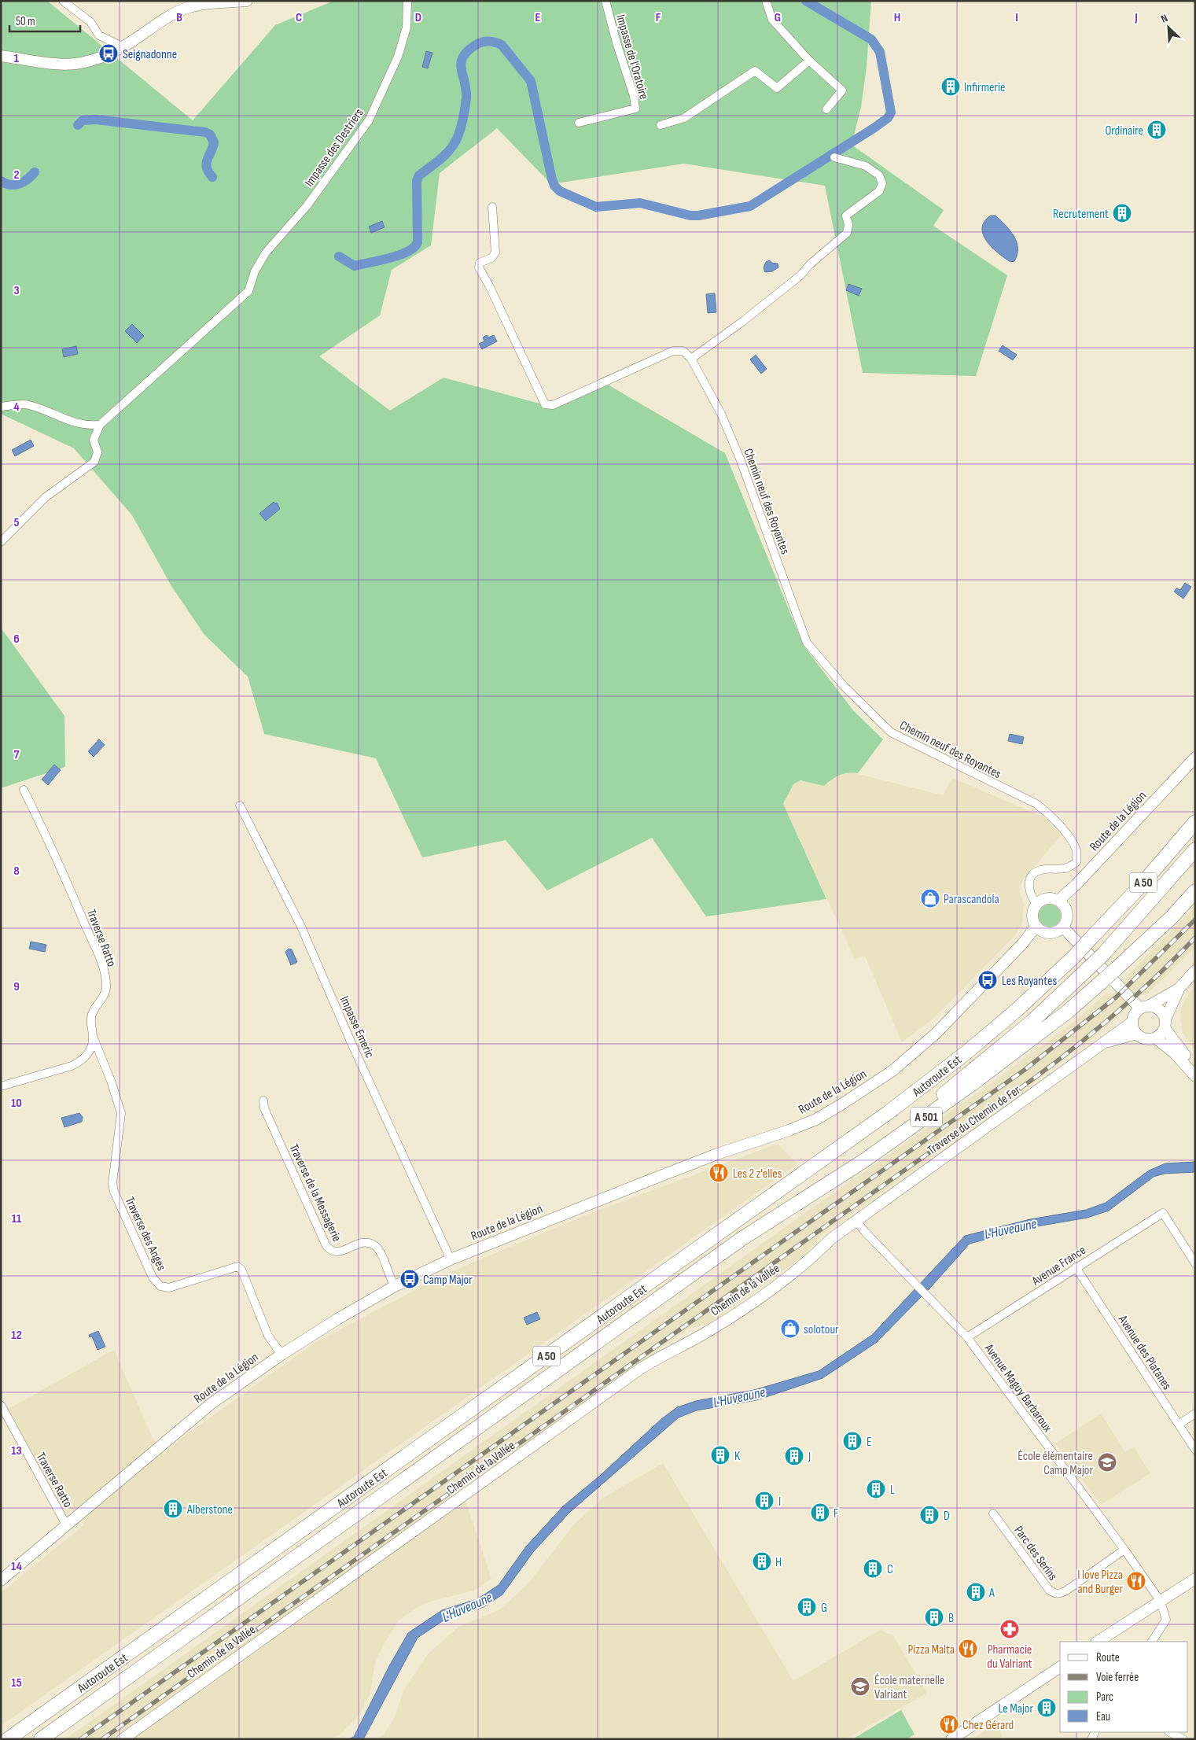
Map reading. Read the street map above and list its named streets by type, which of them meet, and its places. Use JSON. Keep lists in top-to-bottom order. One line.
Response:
{"streets":{"highway":["A 50","Autoroute Est","A 501"],"main road":["Route de la Légion","Traverse du Chemin de Fer","Chemin de la Vallée"],"street":["Impasse de l'Oratoire","Impasse des Destriers","Chemin neuf des Royantes","Traverse Ratto","Impasse Emeric","Traverse de la Messagerie","Traverse des Anges","Avenue France","Avenue des Platanes","Avenue Maguy Barbaroux","Parc des Serins"]},"crossings":[["Chemin neuf des Royantes","Route de la Légion"],["Route de la Légion","Traverse Ratto"],["Route de la Légion","Impasse Emeric"],["Route de la Légion","Traverse de la Messagerie"],["Route de la Légion","Traverse des Anges"],["A 50","Autoroute Est"],["Traverse Ratto","Traverse des Anges"],["Traverse du Chemin de Fer","Chemin de la Vallée"],["Traverse du Chemin de Fer","Avenue Maguy Barbaroux"],["Avenue France","Avenue des Platanes"],["Avenue France","Avenue Maguy Barbaroux"],["Chemin de la Vallée","Avenue Maguy Barbaroux"],["Avenue Maguy Barbaroux","Parc des Serins"]],"water":["L'Huveaune"],"places":{"bus stop":["Seignadonne","Les Royantes","Camp Major"],"building":["Infirmerie","Ordinaire","Recrutement","E","K","J","L","I","Alberstone","F","D","H","C","A","G","B","Le Major"],"shop":["Parascandola","solotour"],"restaurant":["Les 2 z'elles","I love Pizza and Burger","Pizza Malta","Chez Gérard"],"school or university":["École élémentaire Camp Major","École maternelle Valriant"],"pharmacy":["Pharmacie du Valriant"]},"legend":["Route","Voie ferrée","Parc","Eau"],"scale_bar":"50 m","north":"top left","grid":{"columns":["B","C","D","E","F","G","H","I","J"],"rows":["1","2","3","4","5","6","7","8","9","10","11","12","13","14","15"]}}
